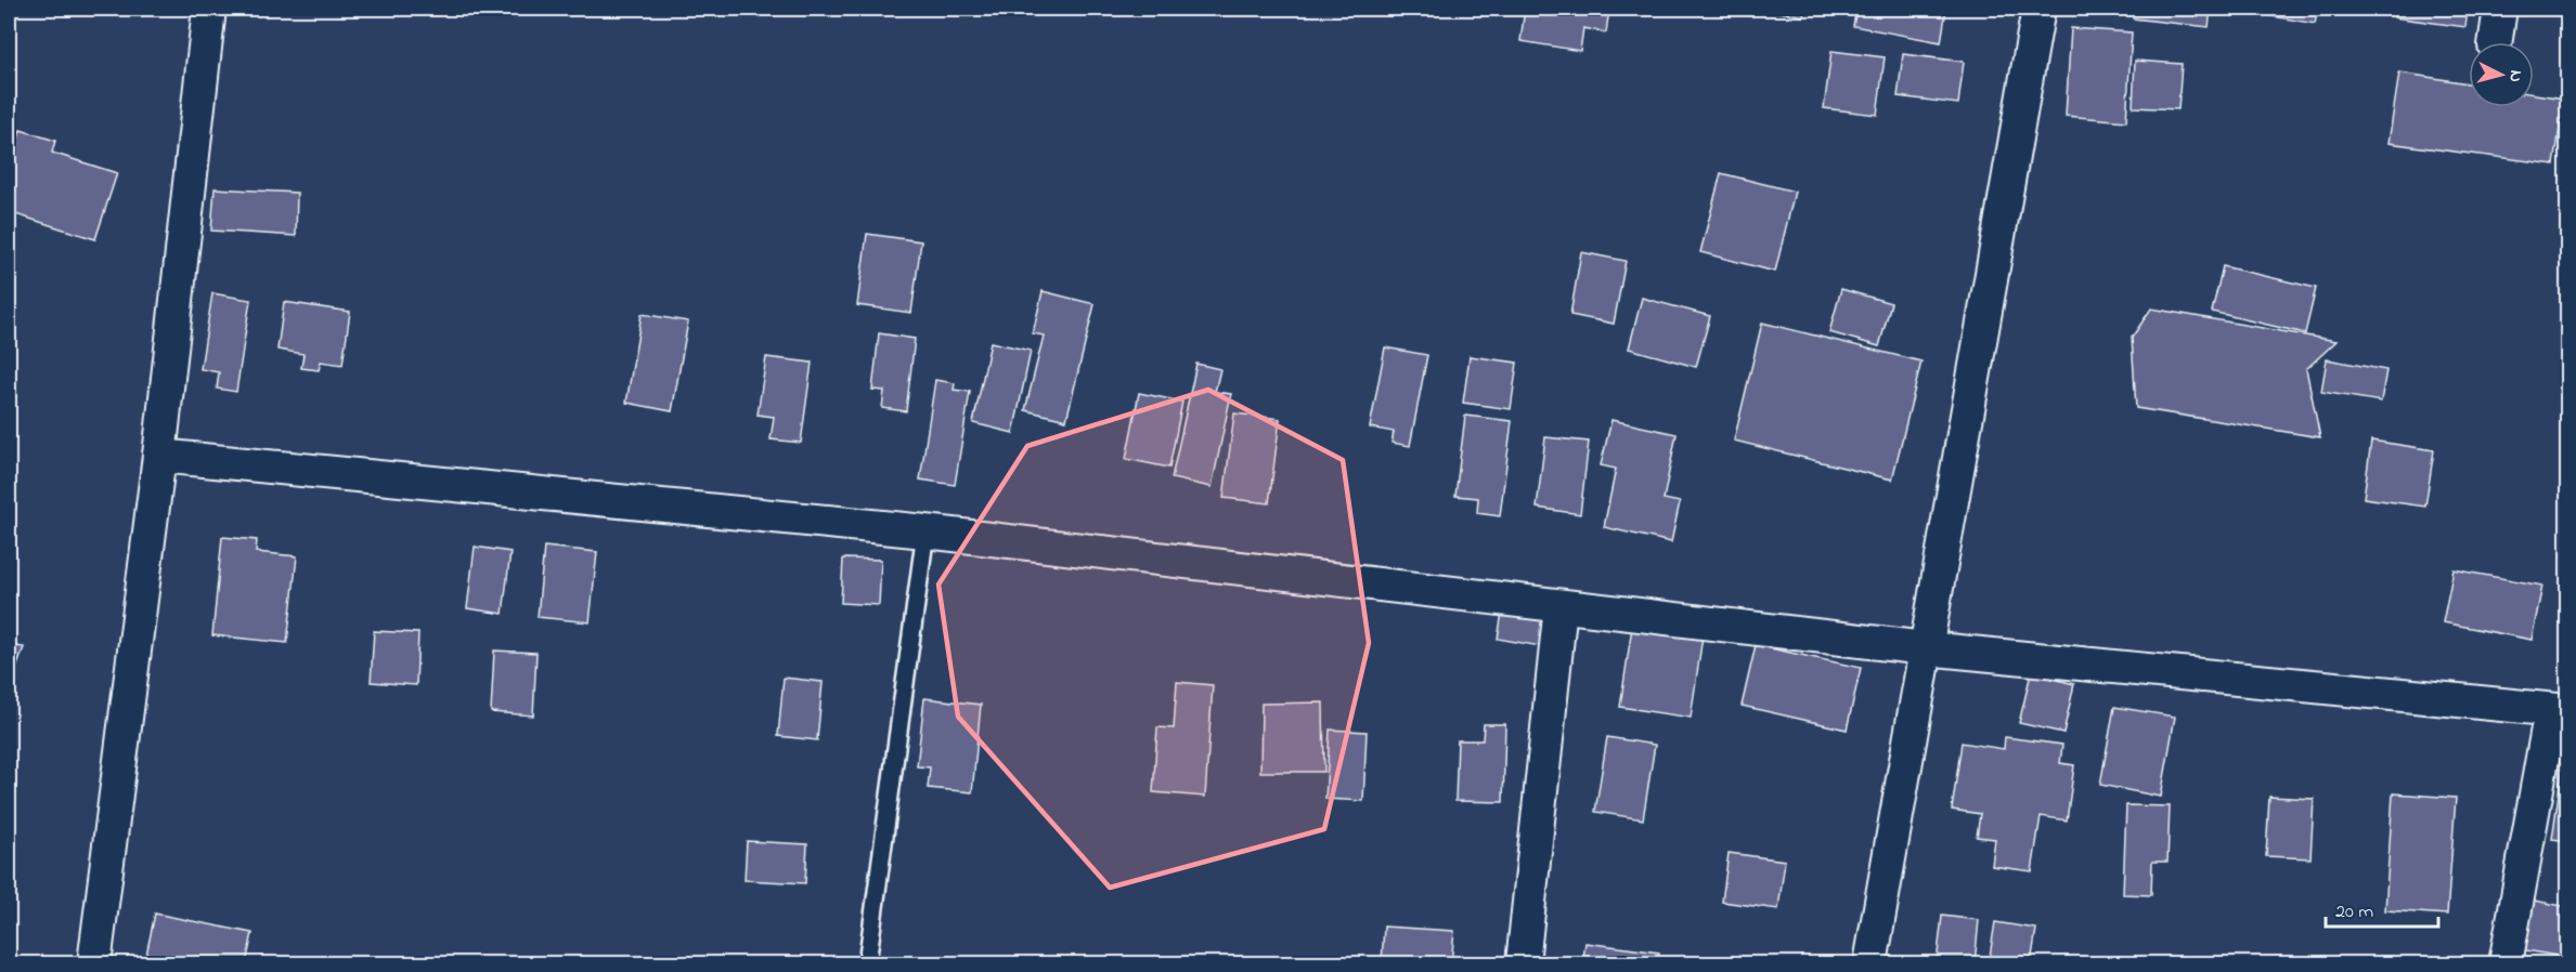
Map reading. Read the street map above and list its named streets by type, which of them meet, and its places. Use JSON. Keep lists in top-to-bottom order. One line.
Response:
{"scale_bar":"20 m","north":"right"}
